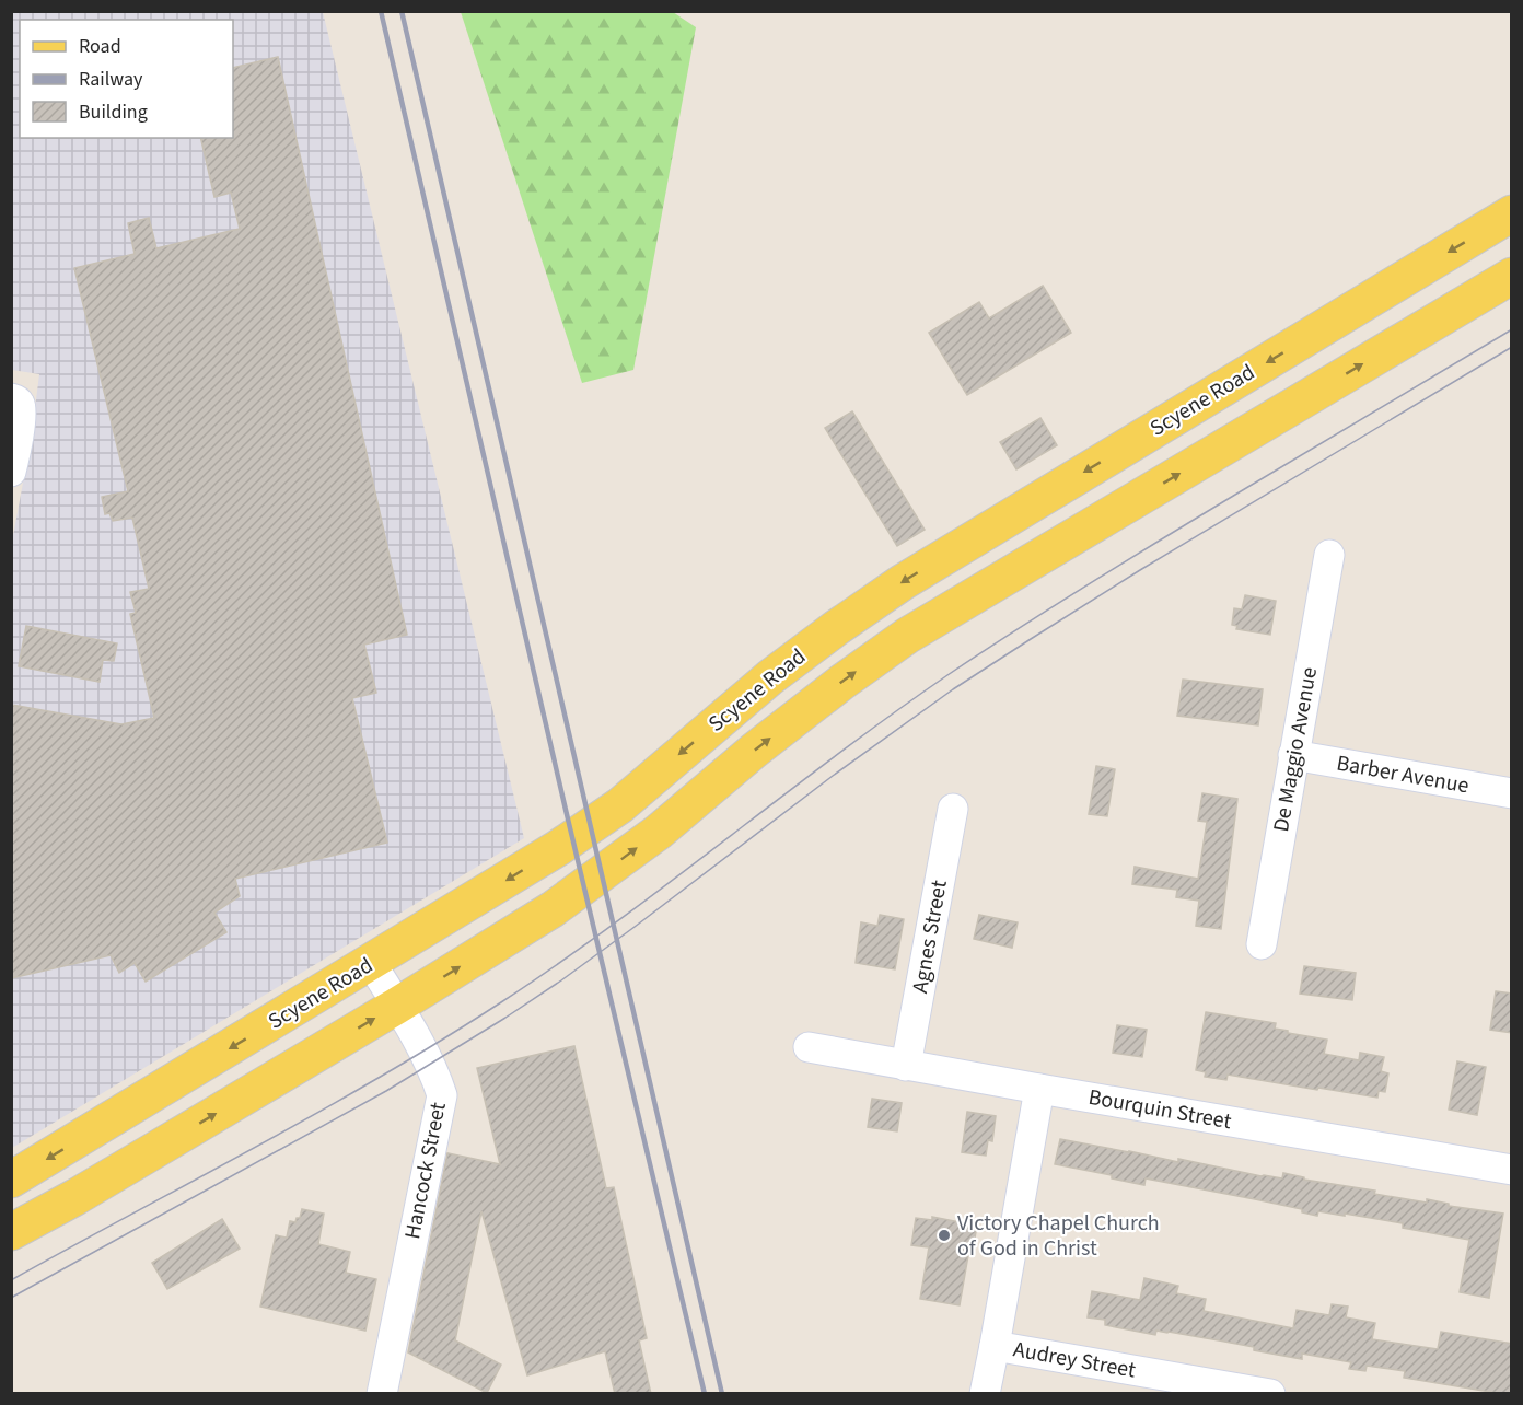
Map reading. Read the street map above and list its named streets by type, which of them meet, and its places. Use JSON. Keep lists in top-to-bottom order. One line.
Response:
{"streets":{"main road":["Scyene Road"],"street":["De Maggio Avenue","Barber Avenue","Agnes Street","Bourquin Street","Hancock Street","Audrey Street"]},"crossings":[["Scyene Road","Hancock Street"],["De Maggio Avenue","Barber Avenue"],["Agnes Street","Bourquin Street"]],"places":["Victory Chapel Church of God in Christ"],"legend":["Road","Railway","Building"]}
